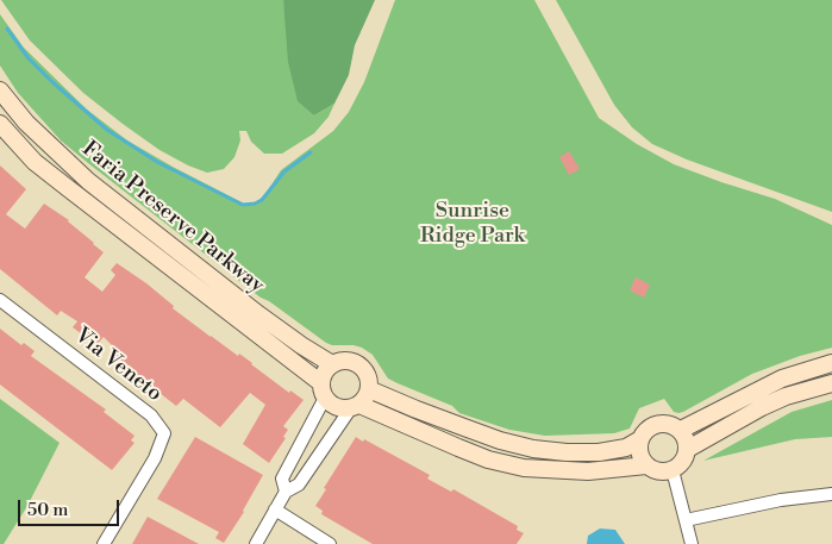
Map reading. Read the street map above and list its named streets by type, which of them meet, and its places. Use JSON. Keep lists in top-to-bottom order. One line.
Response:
{"streets":{"street":["Faria Preserve Parkway","Via Veneto"]},"parks":["Sunrise Ridge Park"],"scale_bar":"50 m"}
